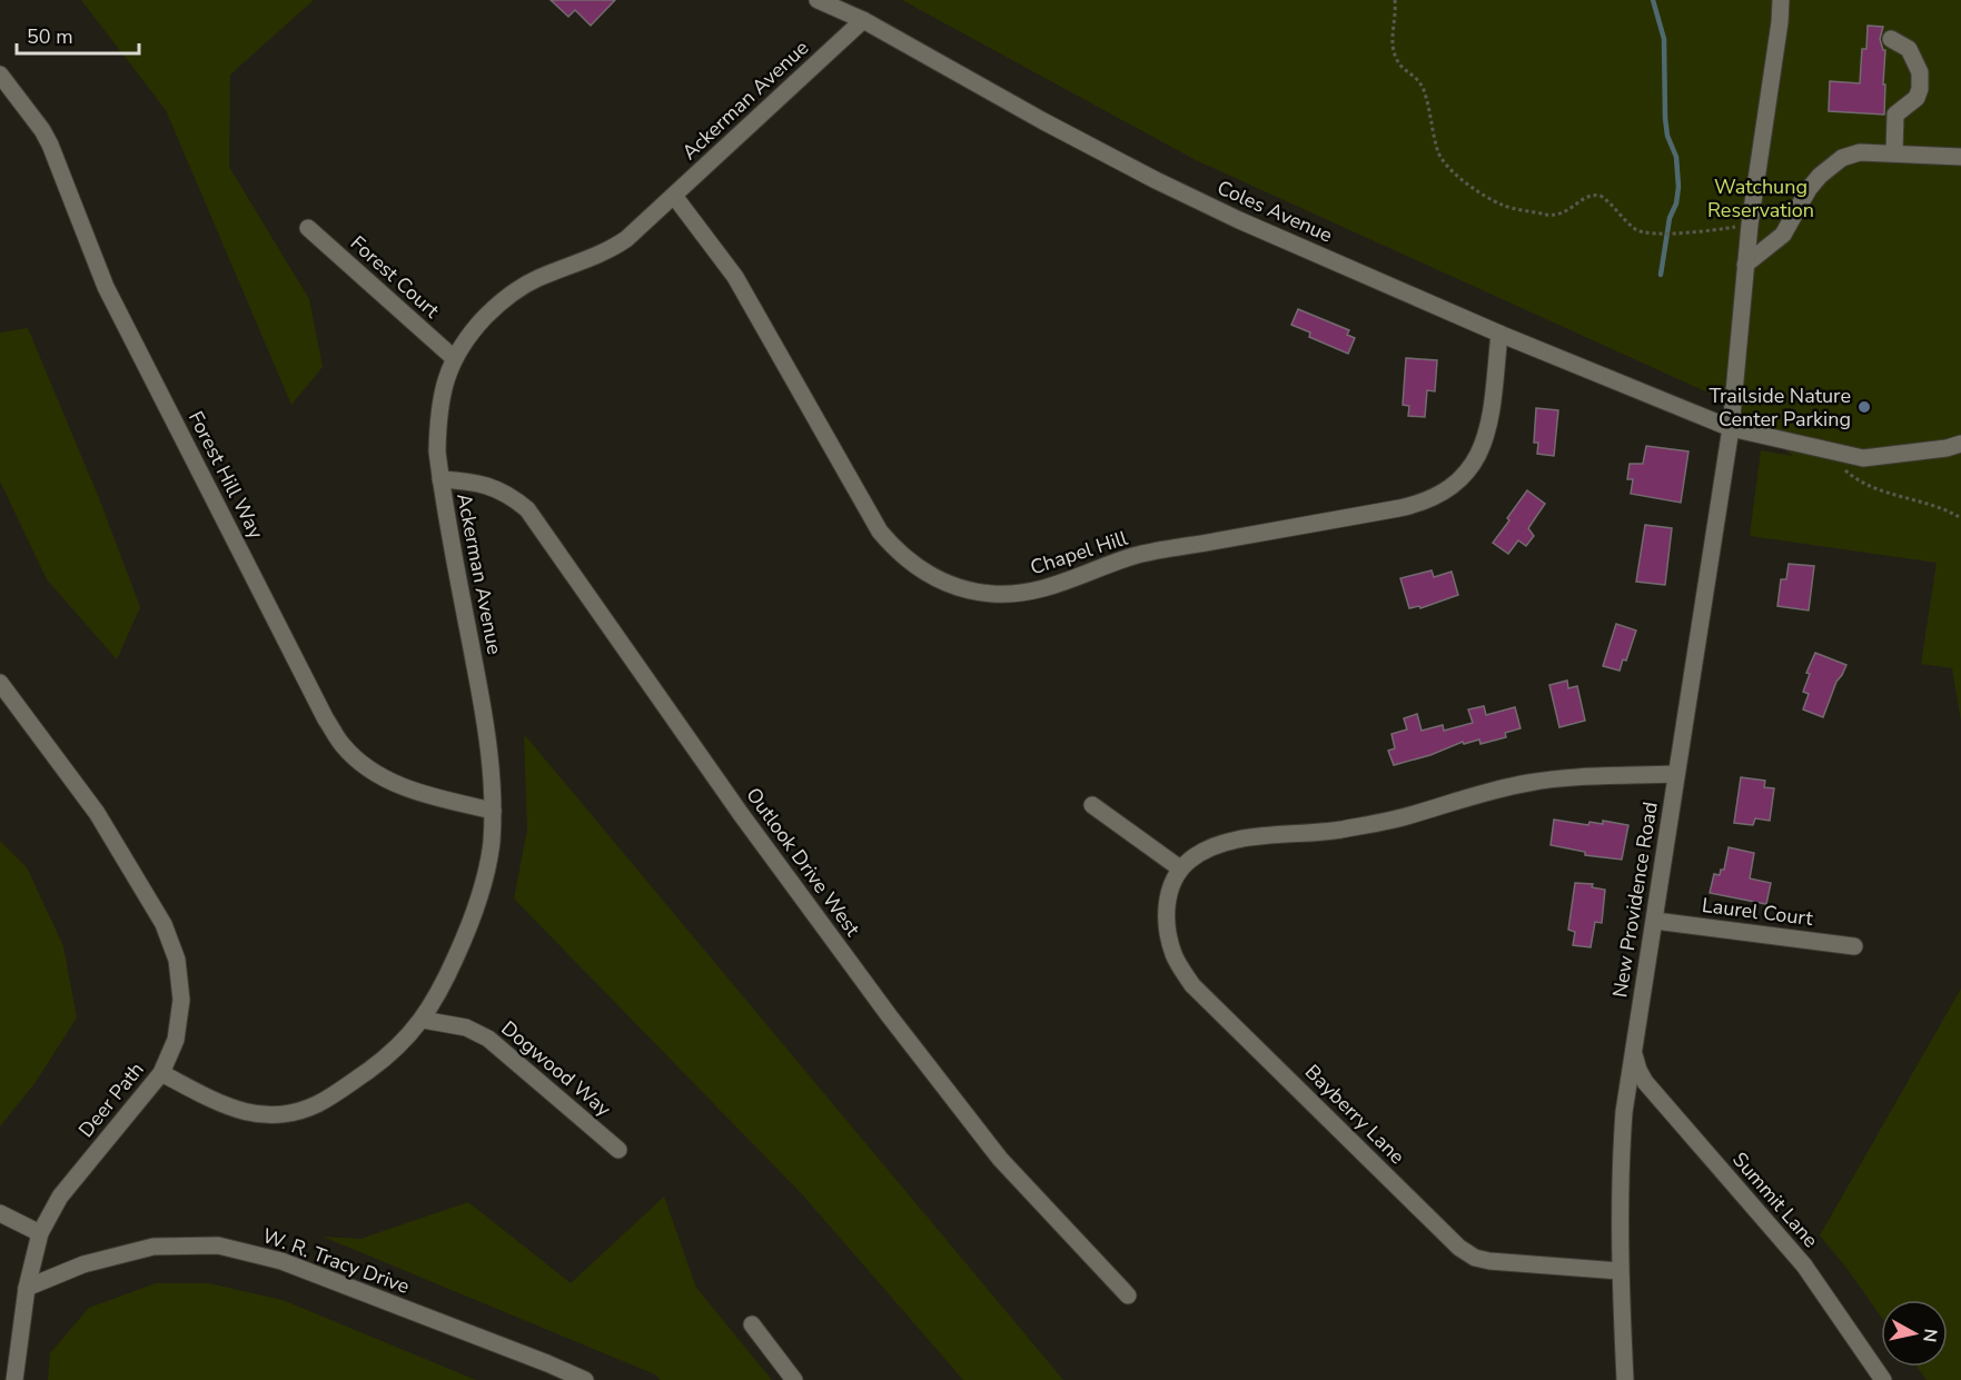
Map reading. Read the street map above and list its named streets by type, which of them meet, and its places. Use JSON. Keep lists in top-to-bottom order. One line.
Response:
{"streets":{"street":["Ackerman Avenue","Coles Avenue","Forest Court","Forest Hill Way","Chapel Hill","Outlook Drive West","New Providence Road","Laurel Court","Dogwood Way","Deer Path","Bayberry Lane","Summit Lane","W. R. Tracy Drive"]},"crossings":[["Ackerman Avenue","Coles Avenue"],["Ackerman Avenue","Forest Court"],["Ackerman Avenue","Forest Hill Way"],["Ackerman Avenue","Chapel Hill"],["Ackerman Avenue","Outlook Drive West"],["Ackerman Avenue","Dogwood Way"],["Ackerman Avenue","Deer Path"],["Coles Avenue","Chapel Hill"],["Coles Avenue","New Providence Road"],["New Providence Road","Laurel Court"],["New Providence Road","Bayberry Lane"],["New Providence Road","Summit Lane"],["Deer Path","W. R. Tracy Drive"]],"parks":["Watchung Reservation"],"places":["Trailside Nature Center Parking"],"scale_bar":"50 m","north":"right"}
